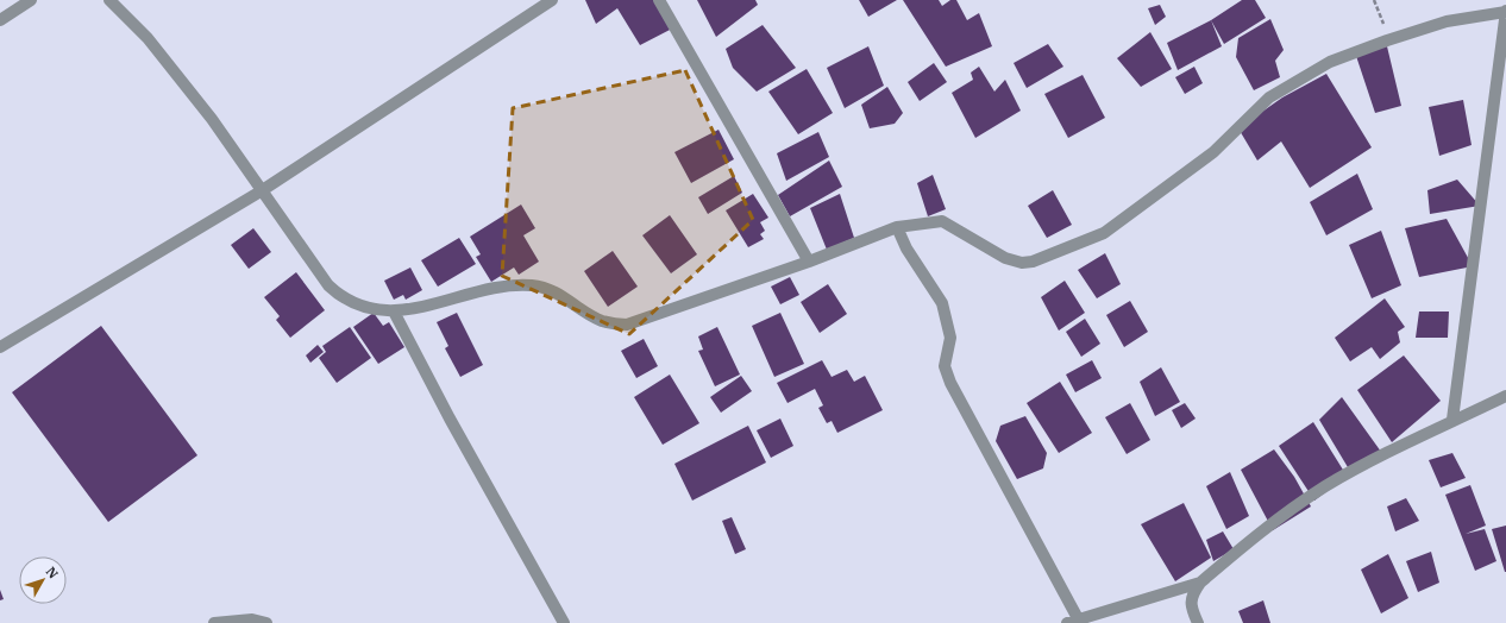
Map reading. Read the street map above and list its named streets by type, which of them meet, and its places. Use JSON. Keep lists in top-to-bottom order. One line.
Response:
{"north":"top right"}
